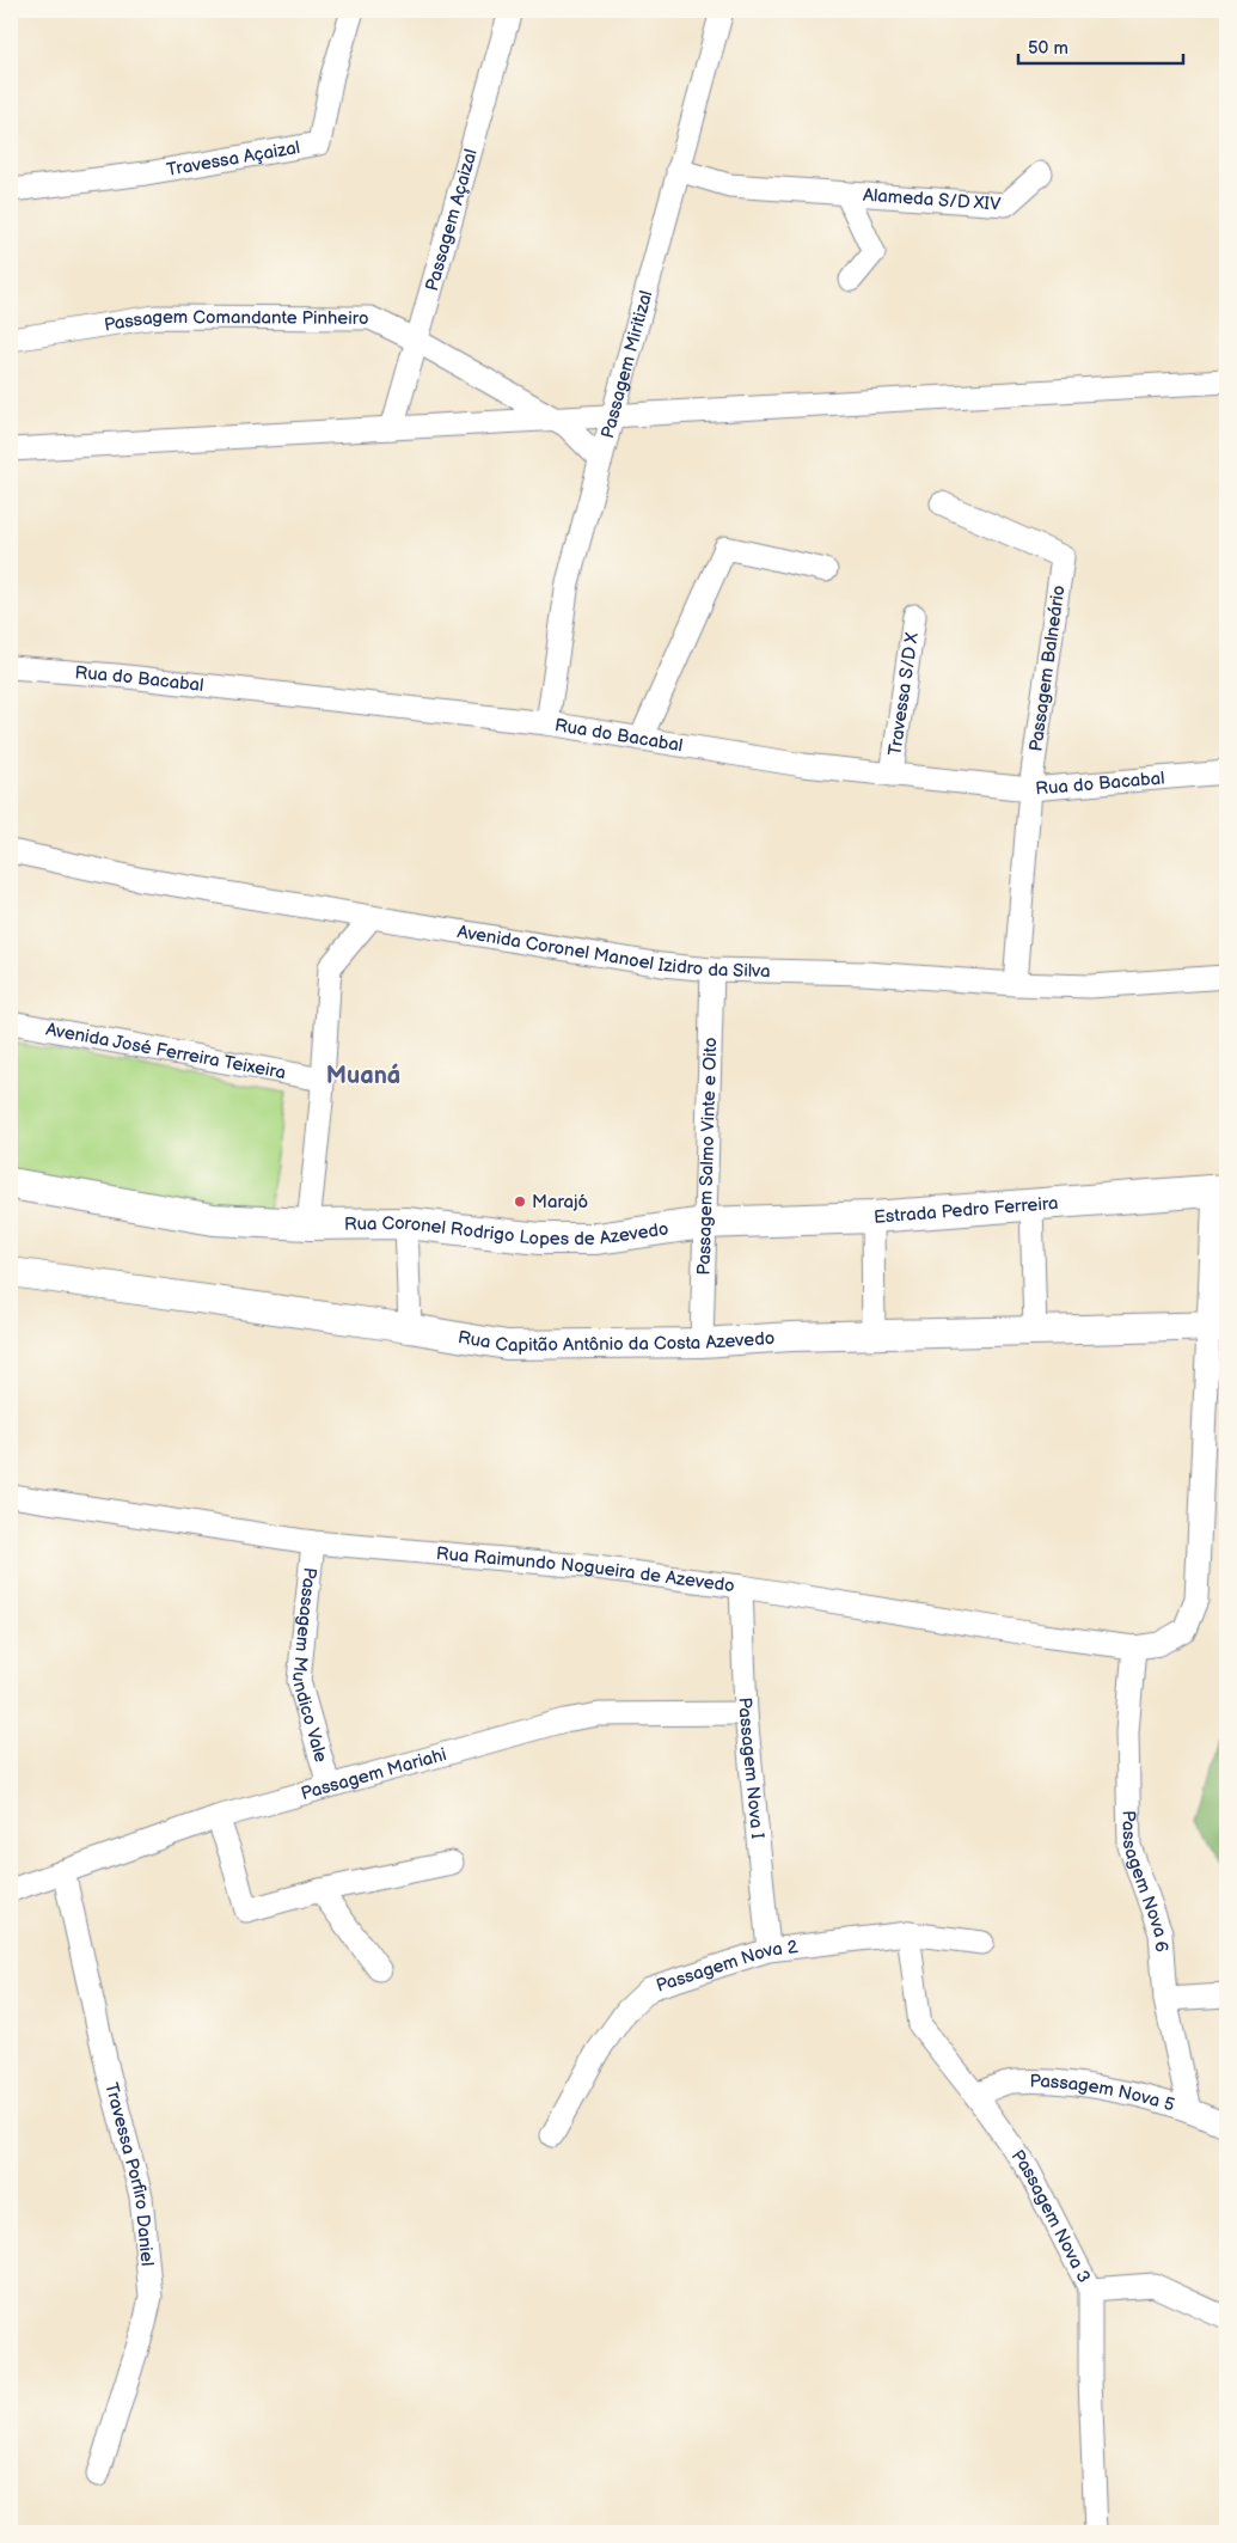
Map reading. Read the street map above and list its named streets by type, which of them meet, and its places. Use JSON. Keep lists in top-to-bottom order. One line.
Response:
{"streets":{"main road":["Estrada Pedro Ferreira","Rua Coronel Rodrigo Lopes de Azevedo"],"street":["Travessa Açaizal","Alameda S/D XIV","Passagem Açaizal","Passagem Comandante Pinheiro","Passagem Miritizal","Passagem Balneário","Rua do Bacabal","Travessa S/D X","Avenida Coronel Manoel Izidro da Silva","Avenida José Ferreira Teixeira","Passagem Salmo Vinte e Oito","Rua Capitão Antônio da Costa Azevedo","Rua Raimundo Nogueira de Azevedo","Passagem Mundico Vale","Passagem Nova I","Passagem Mariahi","Passagem Nova 6","Passagem Nova 2","Passagem Nova 5","Travessa Porfiro Daniel","Passagem Nova 3"]},"crossings":[["Alameda S/D XIV","Passagem Miritizal"],["Passagem Açaizal","Passagem Comandante Pinheiro"],["Passagem Comandante Pinheiro","Passagem Miritizal"],["Passagem Miritizal","Rua do Bacabal"],["Passagem Balneário","Rua do Bacabal"],["Passagem Balneário","Avenida Coronel Manoel Izidro da Silva"],["Rua do Bacabal","Travessa S/D X"],["Avenida Coronel Manoel Izidro da Silva","Passagem Salmo Vinte e Oito"],["Passagem Salmo Vinte e Oito","Estrada Pedro Ferreira"],["Passagem Salmo Vinte e Oito","Rua Coronel Rodrigo Lopes de Azevedo"],["Passagem Salmo Vinte e Oito","Rua Capitão Antônio da Costa Azevedo"],["Estrada Pedro Ferreira","Rua Coronel Rodrigo Lopes de Azevedo"],["Rua Capitão Antônio da Costa Azevedo","Rua Raimundo Nogueira de Azevedo"],["Rua Raimundo Nogueira de Azevedo","Passagem Mundico Vale"],["Rua Raimundo Nogueira de Azevedo","Passagem Nova I"],["Rua Raimundo Nogueira de Azevedo","Passagem Nova 6"],["Passagem Mundico Vale","Passagem Mariahi"],["Passagem Nova I","Passagem Mariahi"],["Passagem Nova I","Passagem Nova 2"],["Passagem Mariahi","Travessa Porfiro Daniel"],["Passagem Nova 6","Passagem Nova 5"],["Passagem Nova 2","Passagem Nova 3"],["Passagem Nova 5","Passagem Nova 3"]],"districts":["Muaná"],"places":["Marajó"],"scale_bar":"50 m"}
